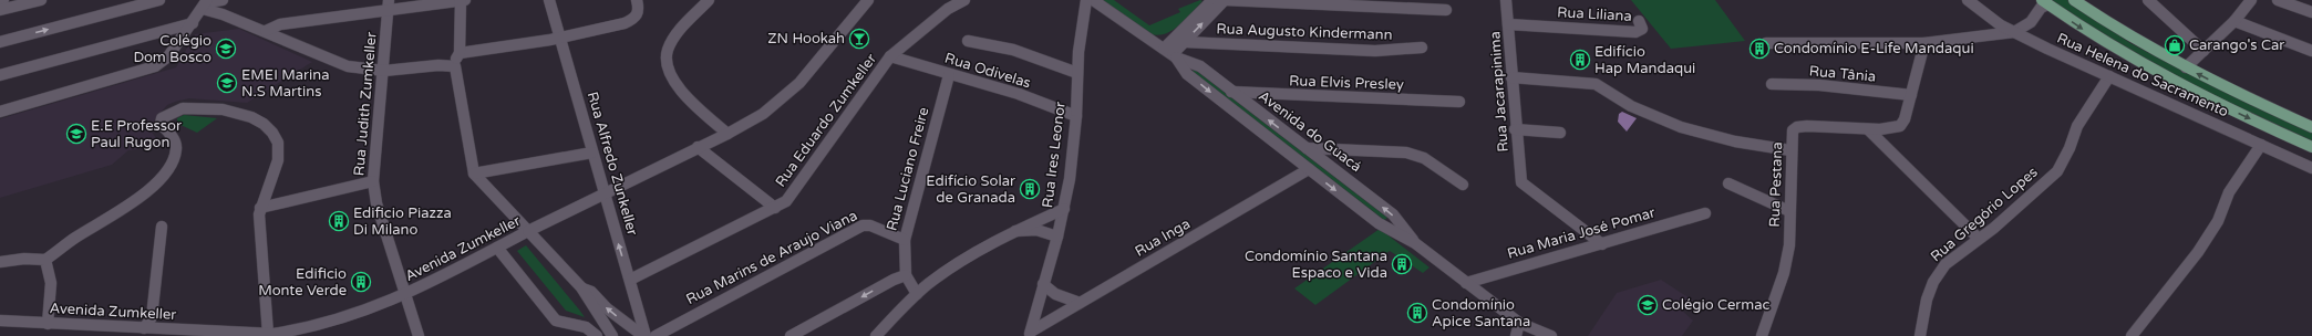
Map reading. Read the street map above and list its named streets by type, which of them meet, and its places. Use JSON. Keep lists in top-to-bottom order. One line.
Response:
{"streets":{"street":["Rua Liliana","Rua Augusto Kindermann","Rua Odivelas","Rua Tânia","Rua Helena do Sacramento","Rua Elvis Presley","Rua Jacarapinima","Rua Judith Zumkeller","Rua Eduardo Zumkeller","Avenida do Guacá","Rua Ires Leonor","Rua Alfredo Zunkeller","Rua Luciano Freire","Rua Pestana","Rua Gregório Lopes","Rua Maria José Pomar","Rua Inga","Avenida Zumkeller","Rua Marins de Araujo Viana"]},"crossings":[["Rua Liliana","Rua Jacarapinima"],["Rua Odivelas","Rua Eduardo Zumkeller"],["Rua Odivelas","Rua Ires Leonor"],["Rua Odivelas","Rua Luciano Freire"],["Rua Tânia","Rua Pestana"],["Rua Helena do Sacramento","Rua Gregório Lopes"],["Rua Elvis Presley","Avenida do Guacá"],["Rua Jacarapinima","Rua Maria José Pomar"],["Rua Judith Zumkeller","Avenida Zumkeller"],["Rua Eduardo Zumkeller","Rua Alfredo Zunkeller"],["Avenida do Guacá","Rua Maria José Pomar"],["Avenida do Guacá","Rua Inga"],["Rua Ires Leonor","Rua Inga"],["Rua Alfredo Zunkeller","Avenida Zumkeller"],["Rua Luciano Freire","Rua Marins de Araujo Viana"]],"places":{"bar":["ZN Hookah"],"shop":["Carango's Car"],"school or university":["Colégio Dom Bosco","EMEI Marina N.S Martins","E.E Professor Paul Rugon","Colégio Cermac"],"building":["Condomínio E-Life Mandaqui","Edifício Hap Mandaqui","Edifício Solar de Granada","Edificio Piazza Di Milano","Condomínio Santana Espaco e Vida","Edificio Monte Verde","Condomínio Apice Santana"]}}
